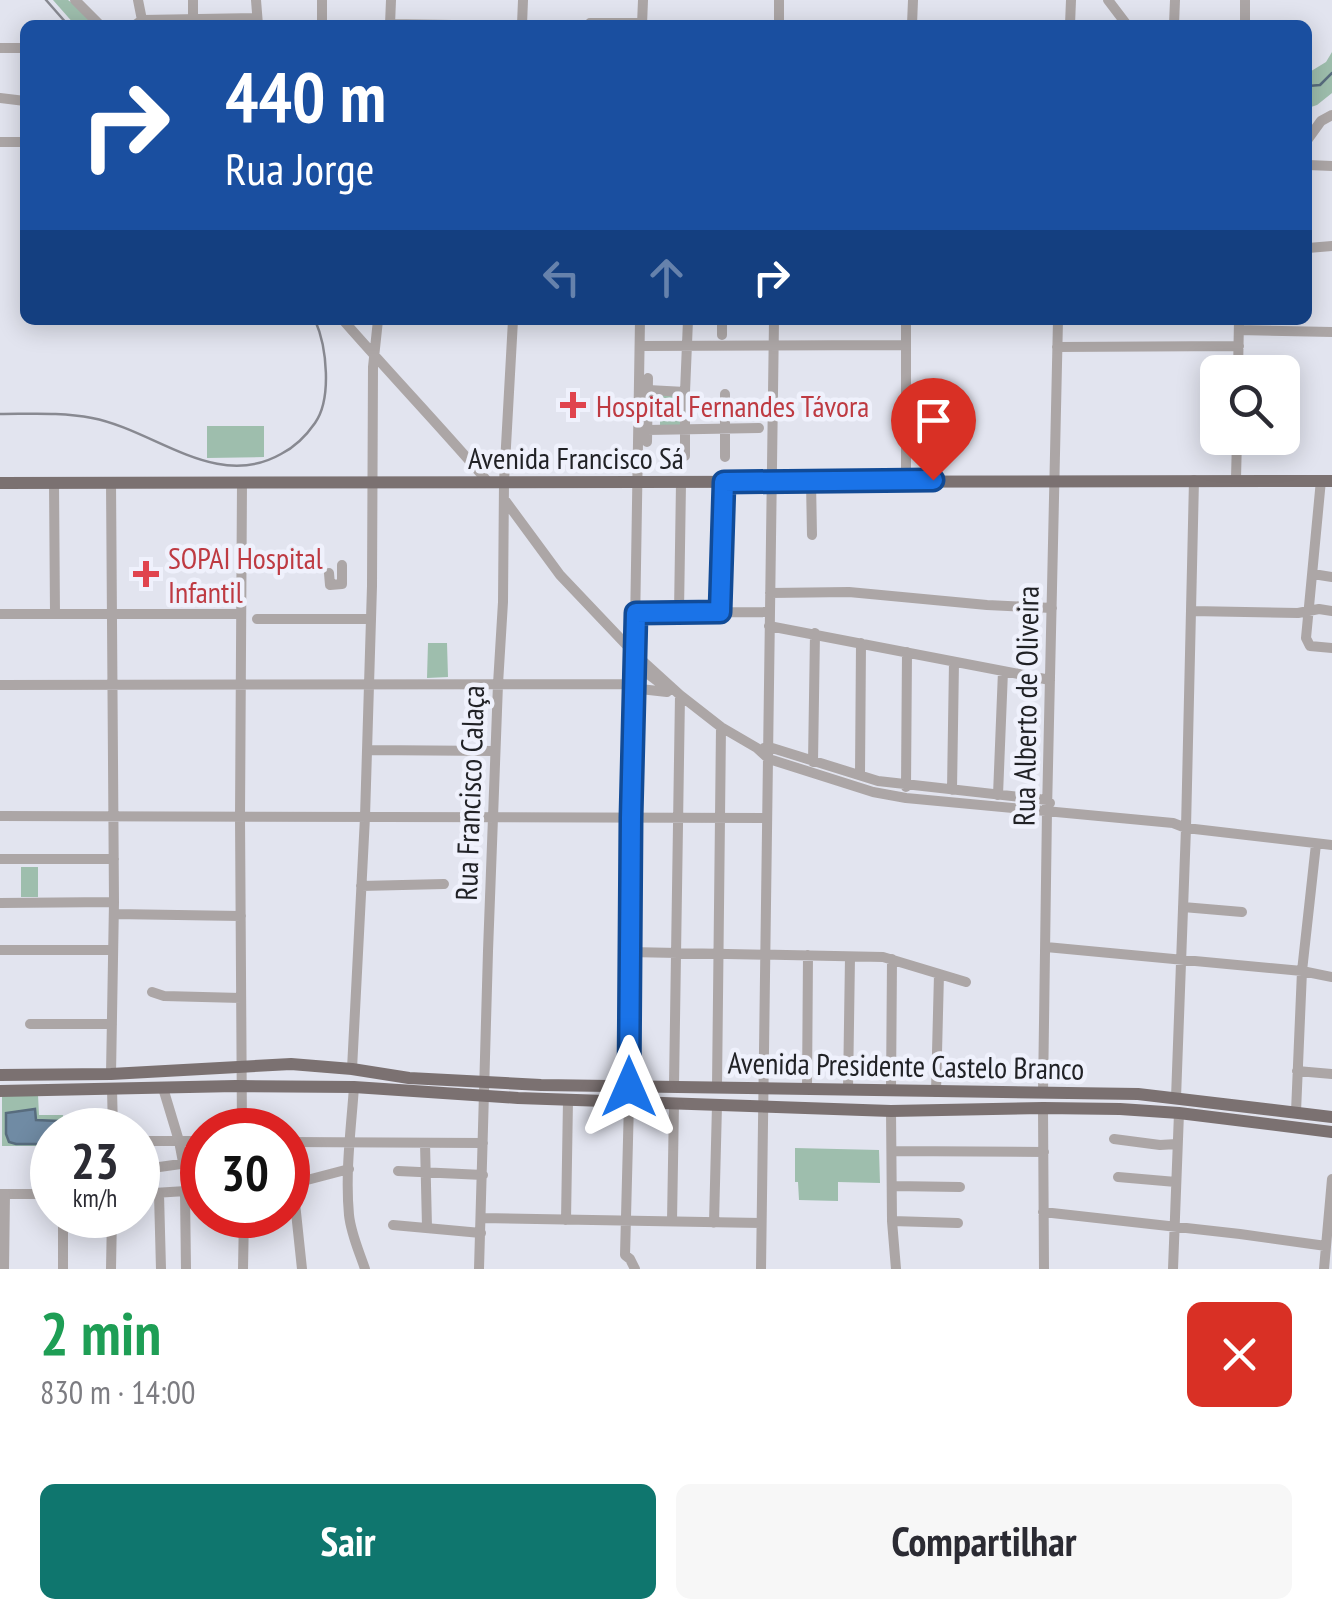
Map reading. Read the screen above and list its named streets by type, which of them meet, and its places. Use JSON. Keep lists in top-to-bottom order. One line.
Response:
{"streets":{"main road":["Avenida Francisco Sá","Avenida Presidente Castelo Branco"],"street":["Rua Alberto de Oliveira","Rua Francisco Calaça"]},"crossings":[["Avenida Francisco Sá","Rua Alberto de Oliveira"],["Avenida Francisco Sá","Rua Francisco Calaça"],["Rua Alberto de Oliveira","Avenida Presidente Castelo Branco"],["Rua Francisco Calaça","Avenida Presidente Castelo Branco"]],"places":{"health":["Hospital Fernandes Távora","SOPAI Hospital Infantil"]},"page":{"turn":["440 m","Rua Jorge"],"speed":"23 km/h","limit":"30","heading":["2 min","830 m · 14:00"],"buttons":["Sair","Compartilhar"]}}
